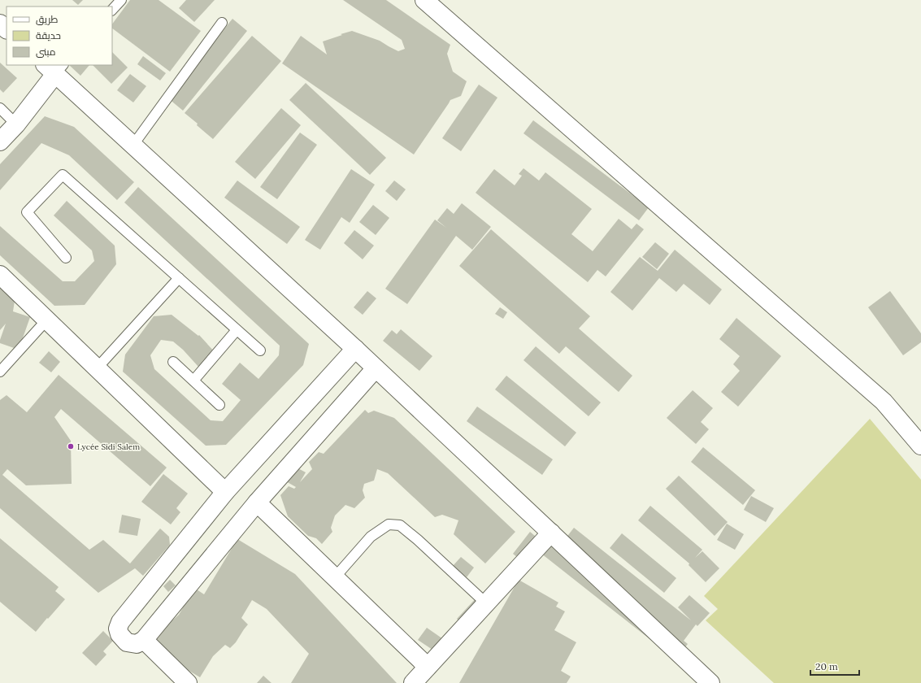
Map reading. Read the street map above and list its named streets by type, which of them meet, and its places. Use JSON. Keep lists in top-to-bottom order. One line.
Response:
{"places":["Lycée Sidi Salem"],"legend":["طريق","حديقة","مبنى"],"scale_bar":"20 m"}
